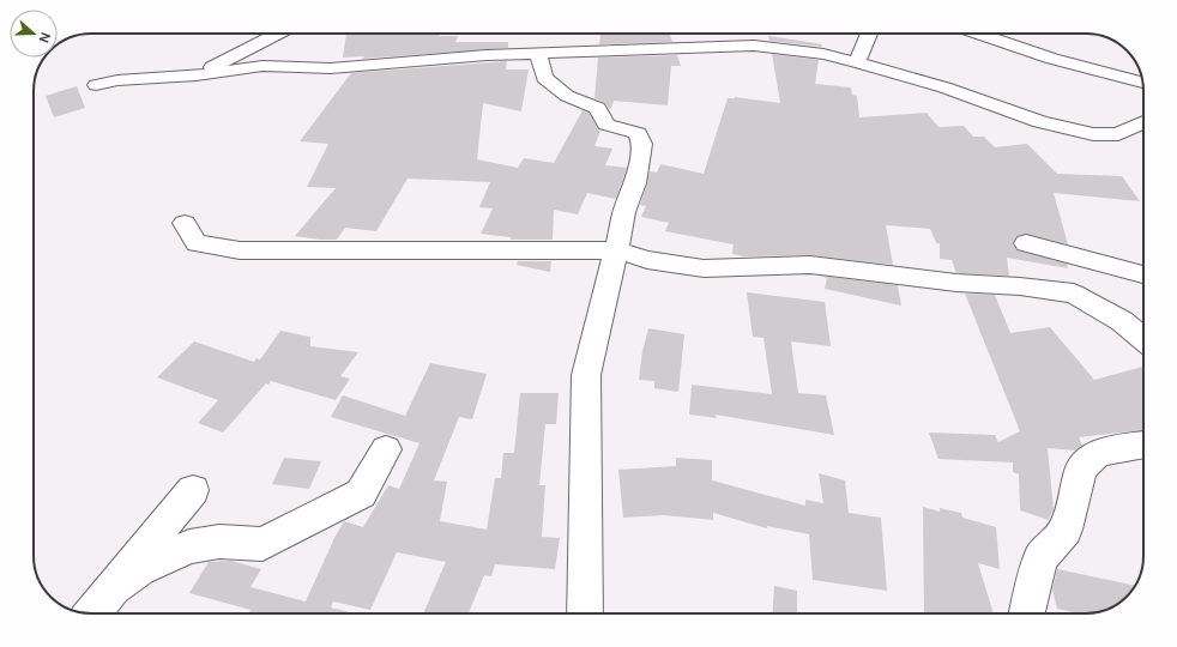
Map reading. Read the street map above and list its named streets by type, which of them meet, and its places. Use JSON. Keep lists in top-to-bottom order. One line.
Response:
{"north":"right"}
